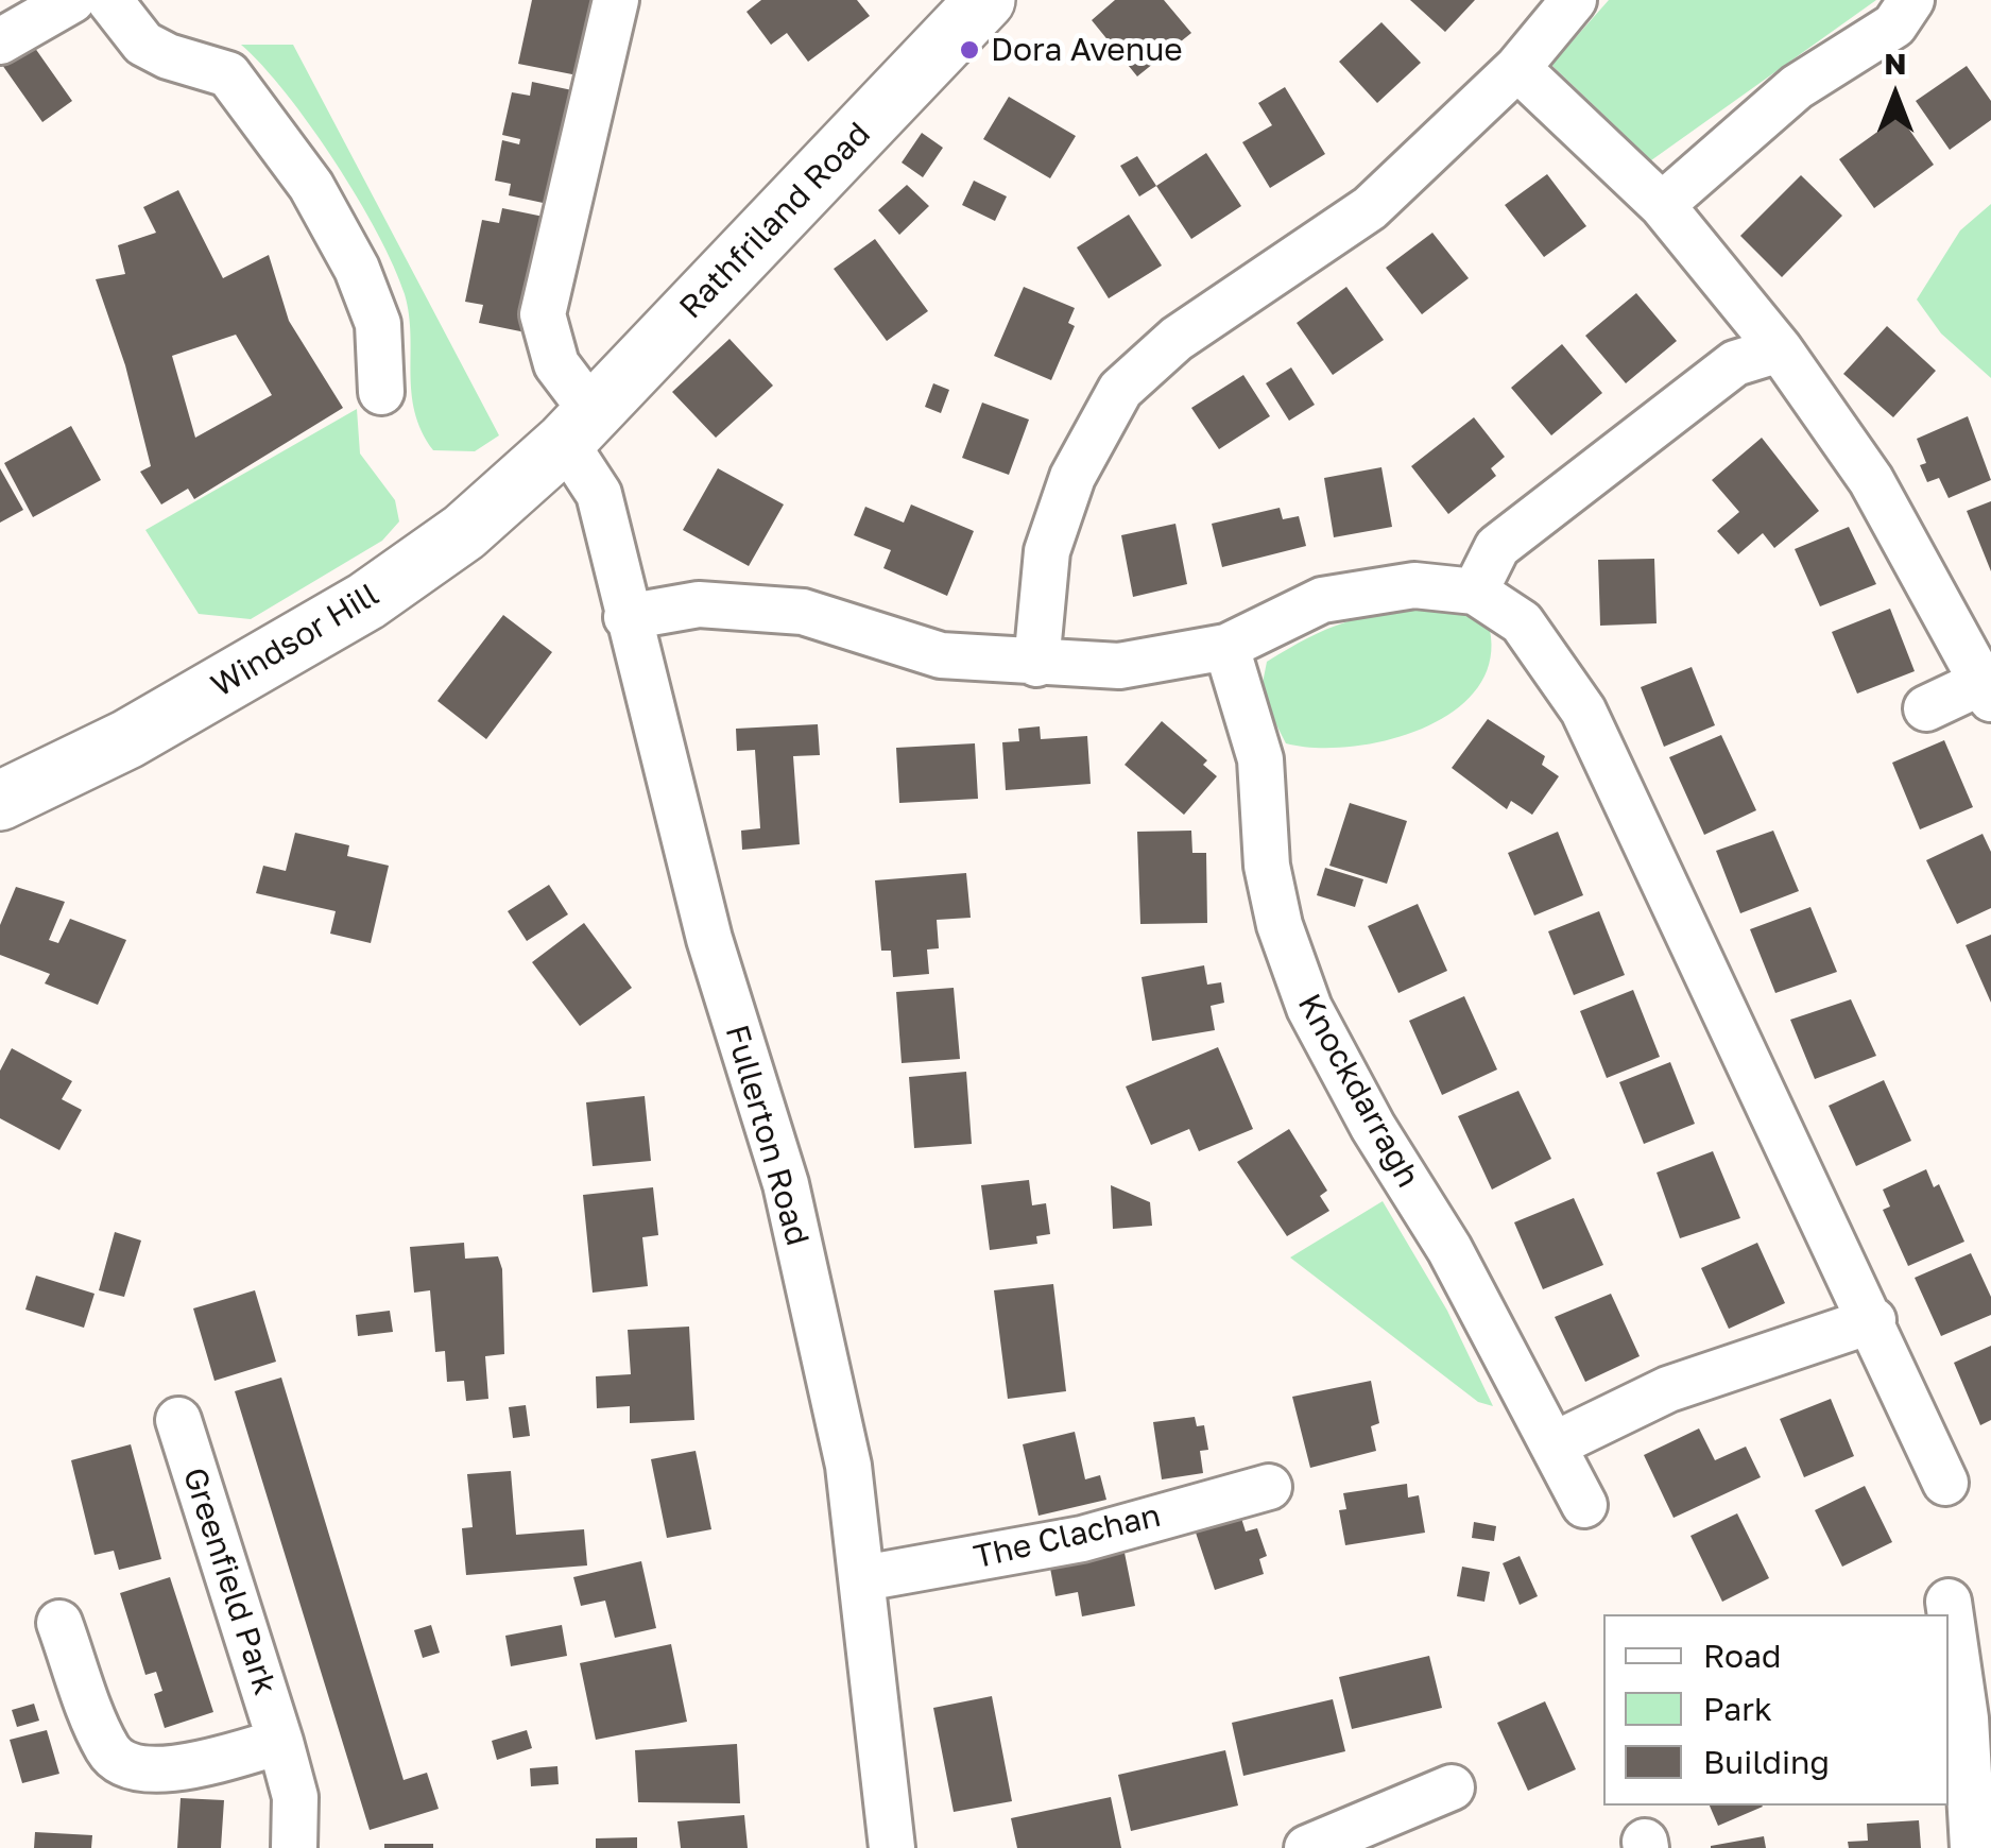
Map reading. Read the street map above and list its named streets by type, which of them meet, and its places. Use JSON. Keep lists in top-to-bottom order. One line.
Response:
{"streets":{"main road":["Rathfriland Road","Windsor Hill"],"street":["Knockdarragh","Fullerton Road","The Clachan","Greenfield Park"]},"crossings":[["Rathfriland Road","Windsor Hill"],["Rathfriland Road","Fullerton Road"],["Windsor Hill","Fullerton Road"],["Fullerton Road","The Clachan"]],"places":["Dora Avenue"],"legend":["Road","Park","Building"],"north":"top"}
